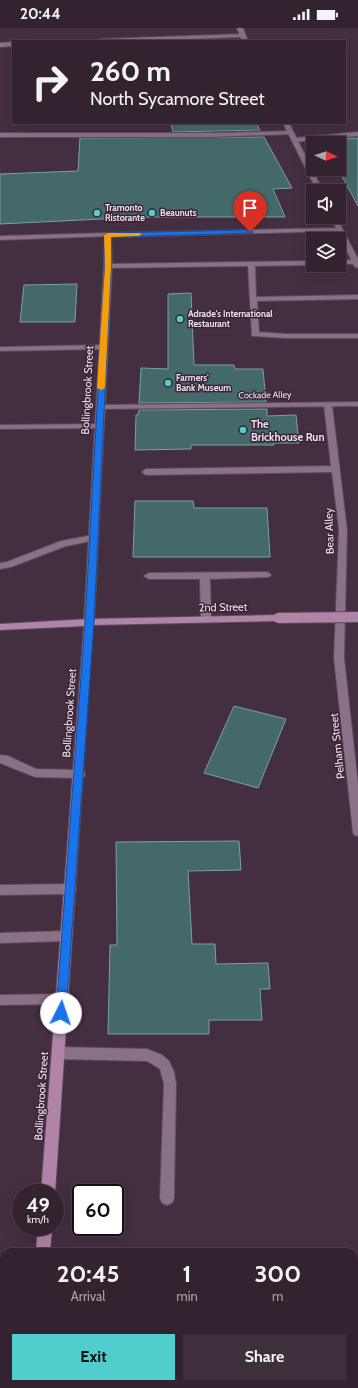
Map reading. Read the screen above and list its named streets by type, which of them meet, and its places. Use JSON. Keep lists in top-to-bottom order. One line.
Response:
{"streets":{"main road":["Bollingbrook Street","Cockade Alley","Bear Alley","2nd Street","Pelham Street"]},"crossings":[["Bollingbrook Street","Cockade Alley"],["Bollingbrook Street","2nd Street"],["Cockade Alley","Bear Alley"],["Bear Alley","Pelham Street"]],"places":["Tramonto Ristorante","Beaunuts","Adrade's International Restaurant","Farmers' Bank Museum","The Brickhouse Run"],"north":"right","page":{"status":"20:44","turn":["260 m","North Sycamore Street"],"speed":"49 km/h","limit":"60","eta":["20:45","Arrival","1","min","300","m"],"buttons":["Exit","Share"]}}
